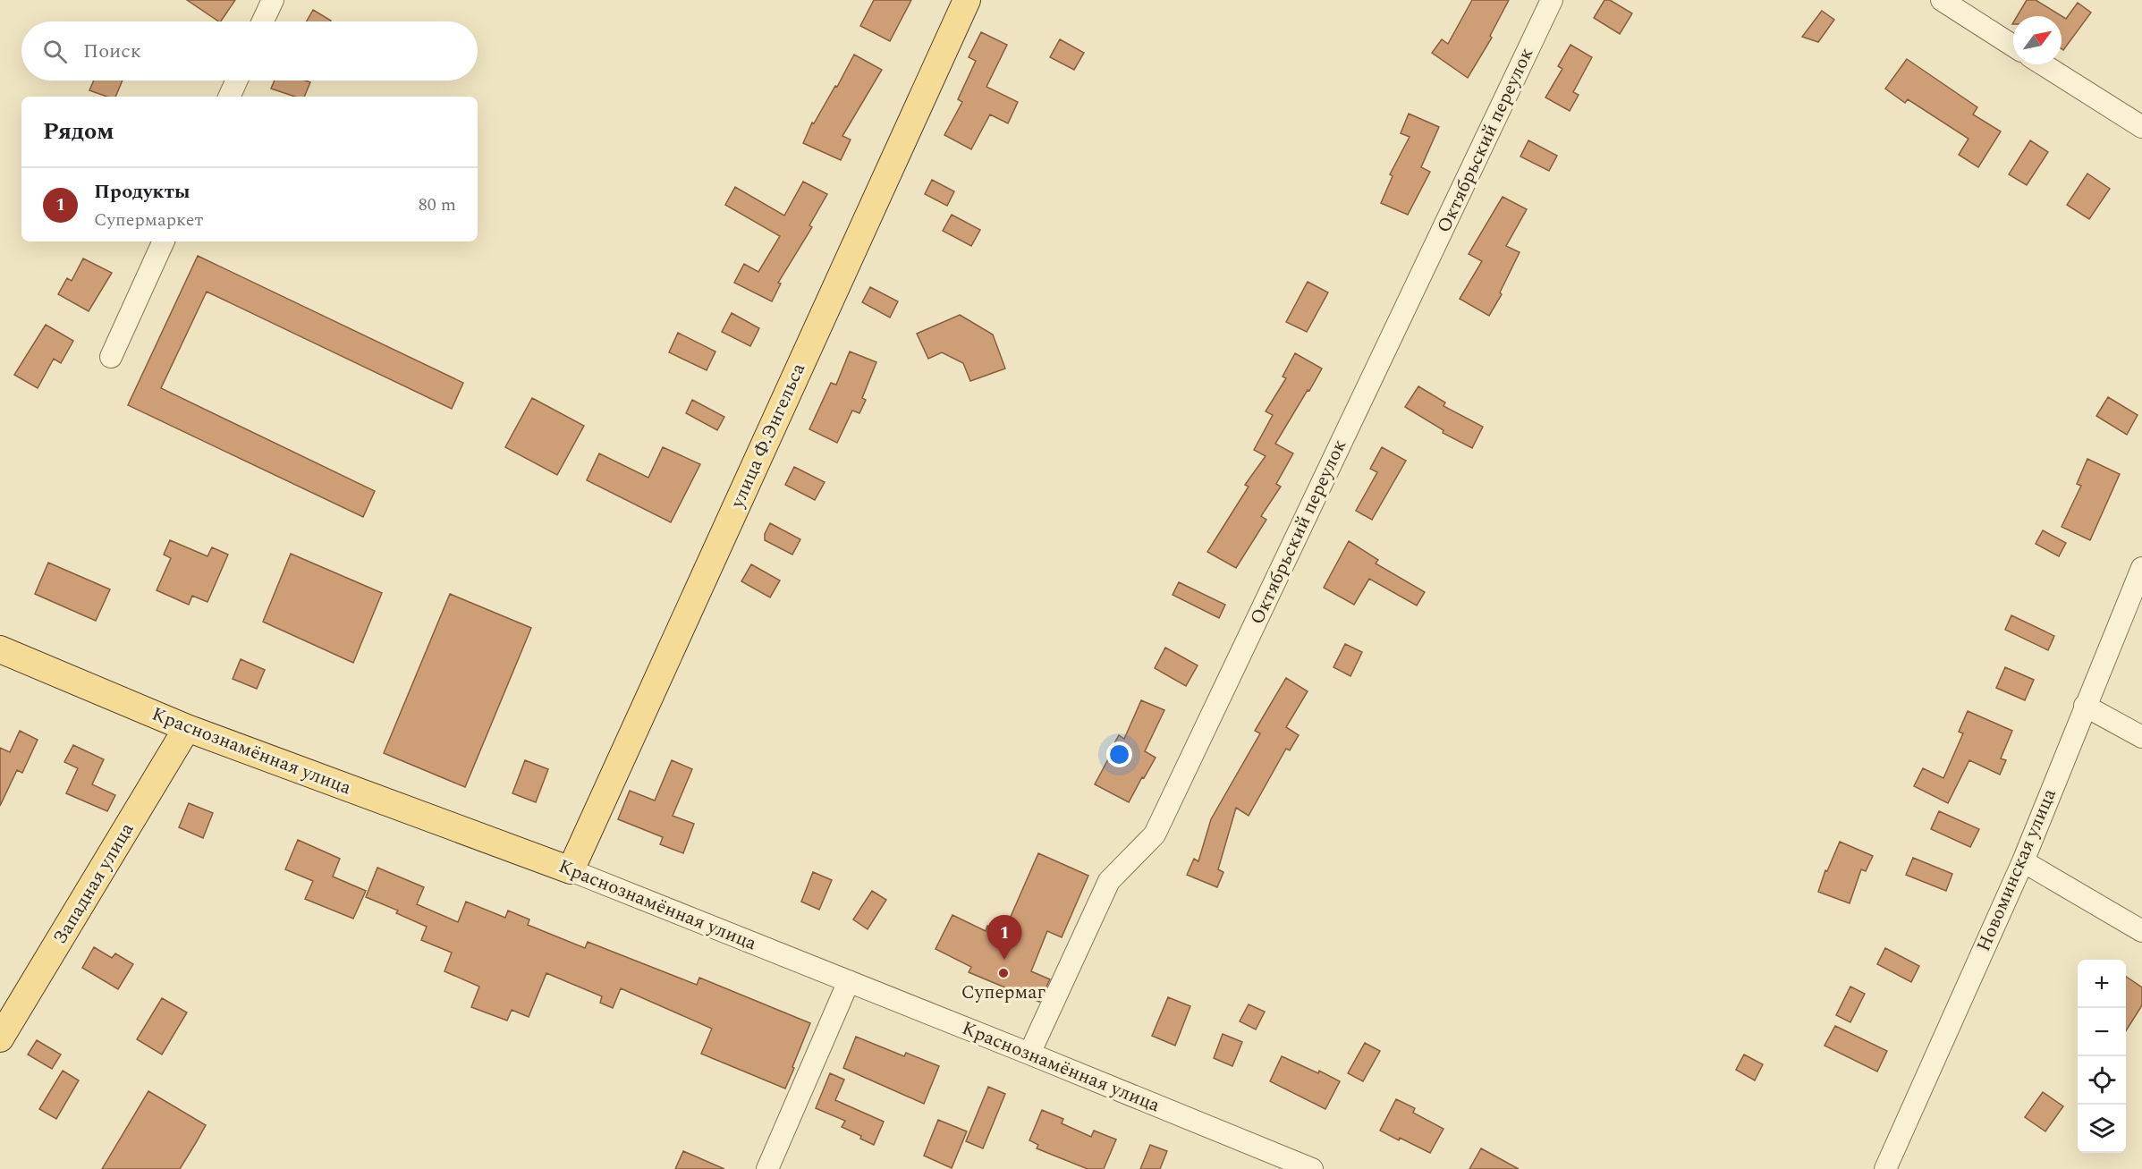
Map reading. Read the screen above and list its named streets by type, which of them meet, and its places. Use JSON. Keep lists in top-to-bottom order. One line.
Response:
{"streets":{"main road":["улица Ф.Энгельса","Краснознамённая улица","Западная улица"],"street":["Октябрьский переулок","Новоминская улица"]},"crossings":[["Октябрьский переулок","Краснознамённая улица"],["улица Ф.Энгельса","Краснознамённая улица"],["Краснознамённая улица","Западная улица"]],"places":["Супермаг"],"north":"top right","page":{"search":"Поиск","heading":"Рядом","list":[{"mark":"1","name":"Продукты","note":"Супермаркет","value":"80 m"}],"pins":"1","map_buttons":["+","−"]}}
